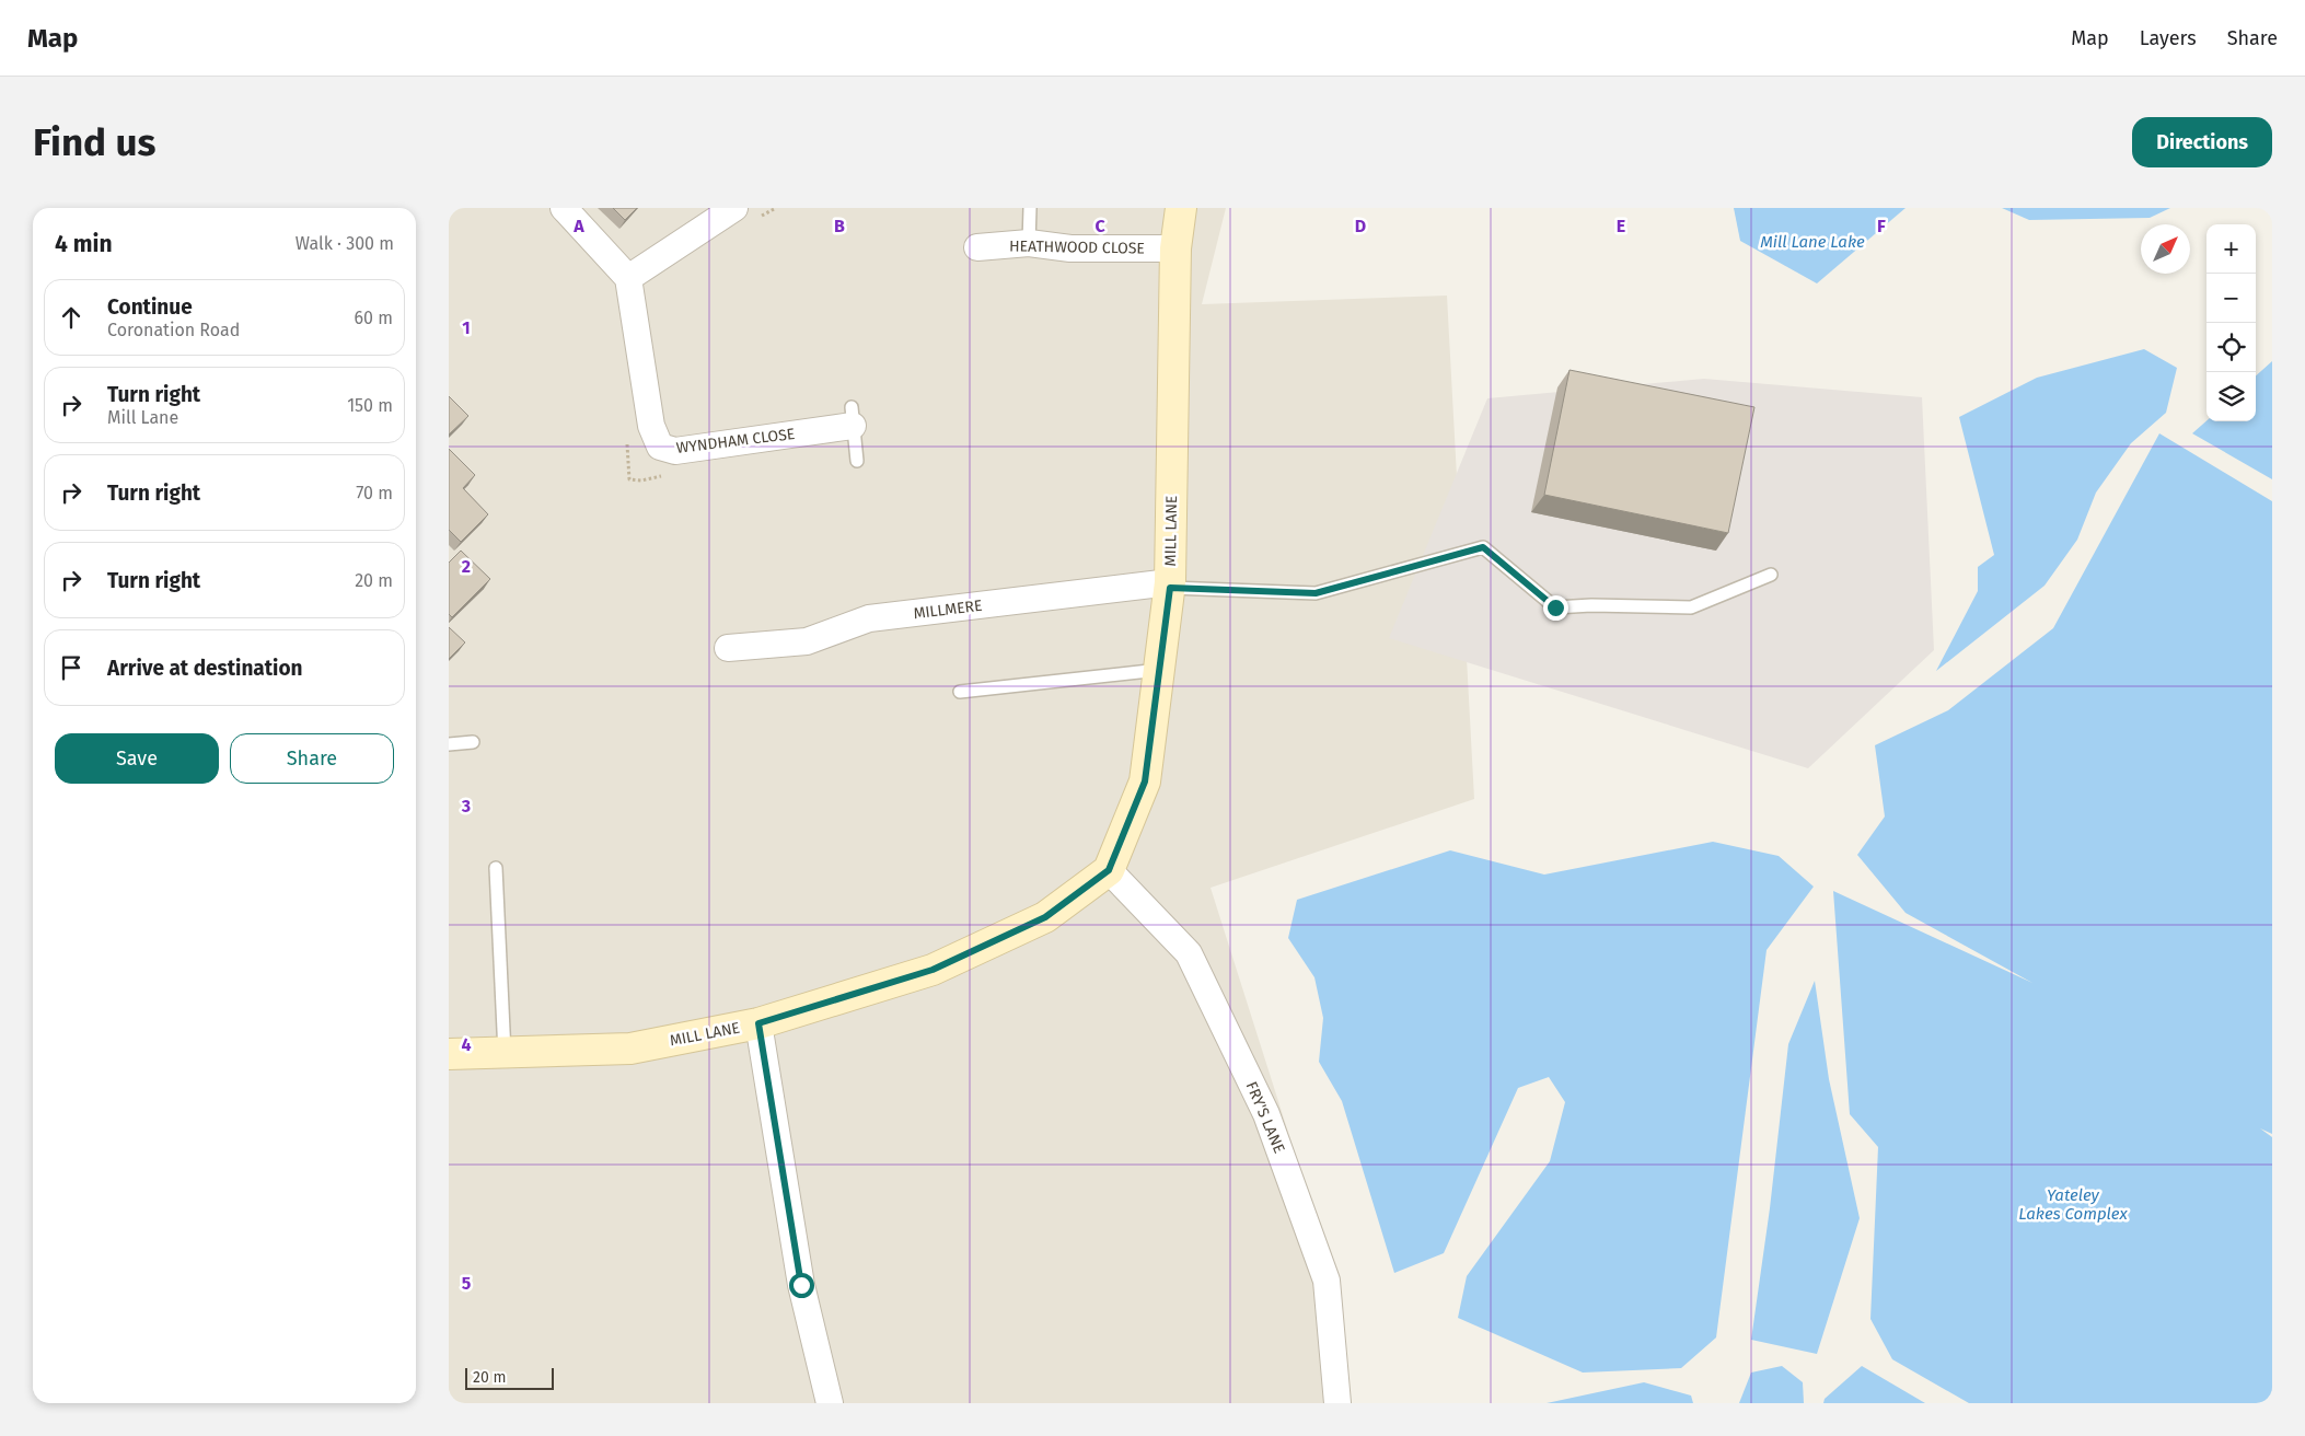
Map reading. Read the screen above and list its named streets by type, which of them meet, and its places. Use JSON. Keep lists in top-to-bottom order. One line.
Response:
{"streets":{"street":["HEATHWOOD CLOSE","WYNDHAM CLOSE","MILL LANE","MILLMERE","FRY'S LANE"]},"crossings":[["HEATHWOOD CLOSE","MILL LANE"],["MILL LANE","MILLMERE"],["MILL LANE","FRY'S LANE"]],"water":["Mill Lane Lake","Yateley Lakes Complex"],"scale_bar":"20 m","north":"top right","page":{"header":"Map","nav":["Map","Layers","Share"],"buttons":["Directions",["Save","Share"]],"title":"Find us","heading":["4 min","Walk · 300 m"],"map_buttons":["+","−"],"list":[["Continue","Coronation Road","60 m"],["Turn right","Mill Lane","150 m"],["Turn right","70 m"],["Turn right","20 m"],"Arrive at destination"],"scale":"20 m"},"grid":{"columns":["A","B","C","D","E","F"],"rows":["1","2","3","4","5"]}}
